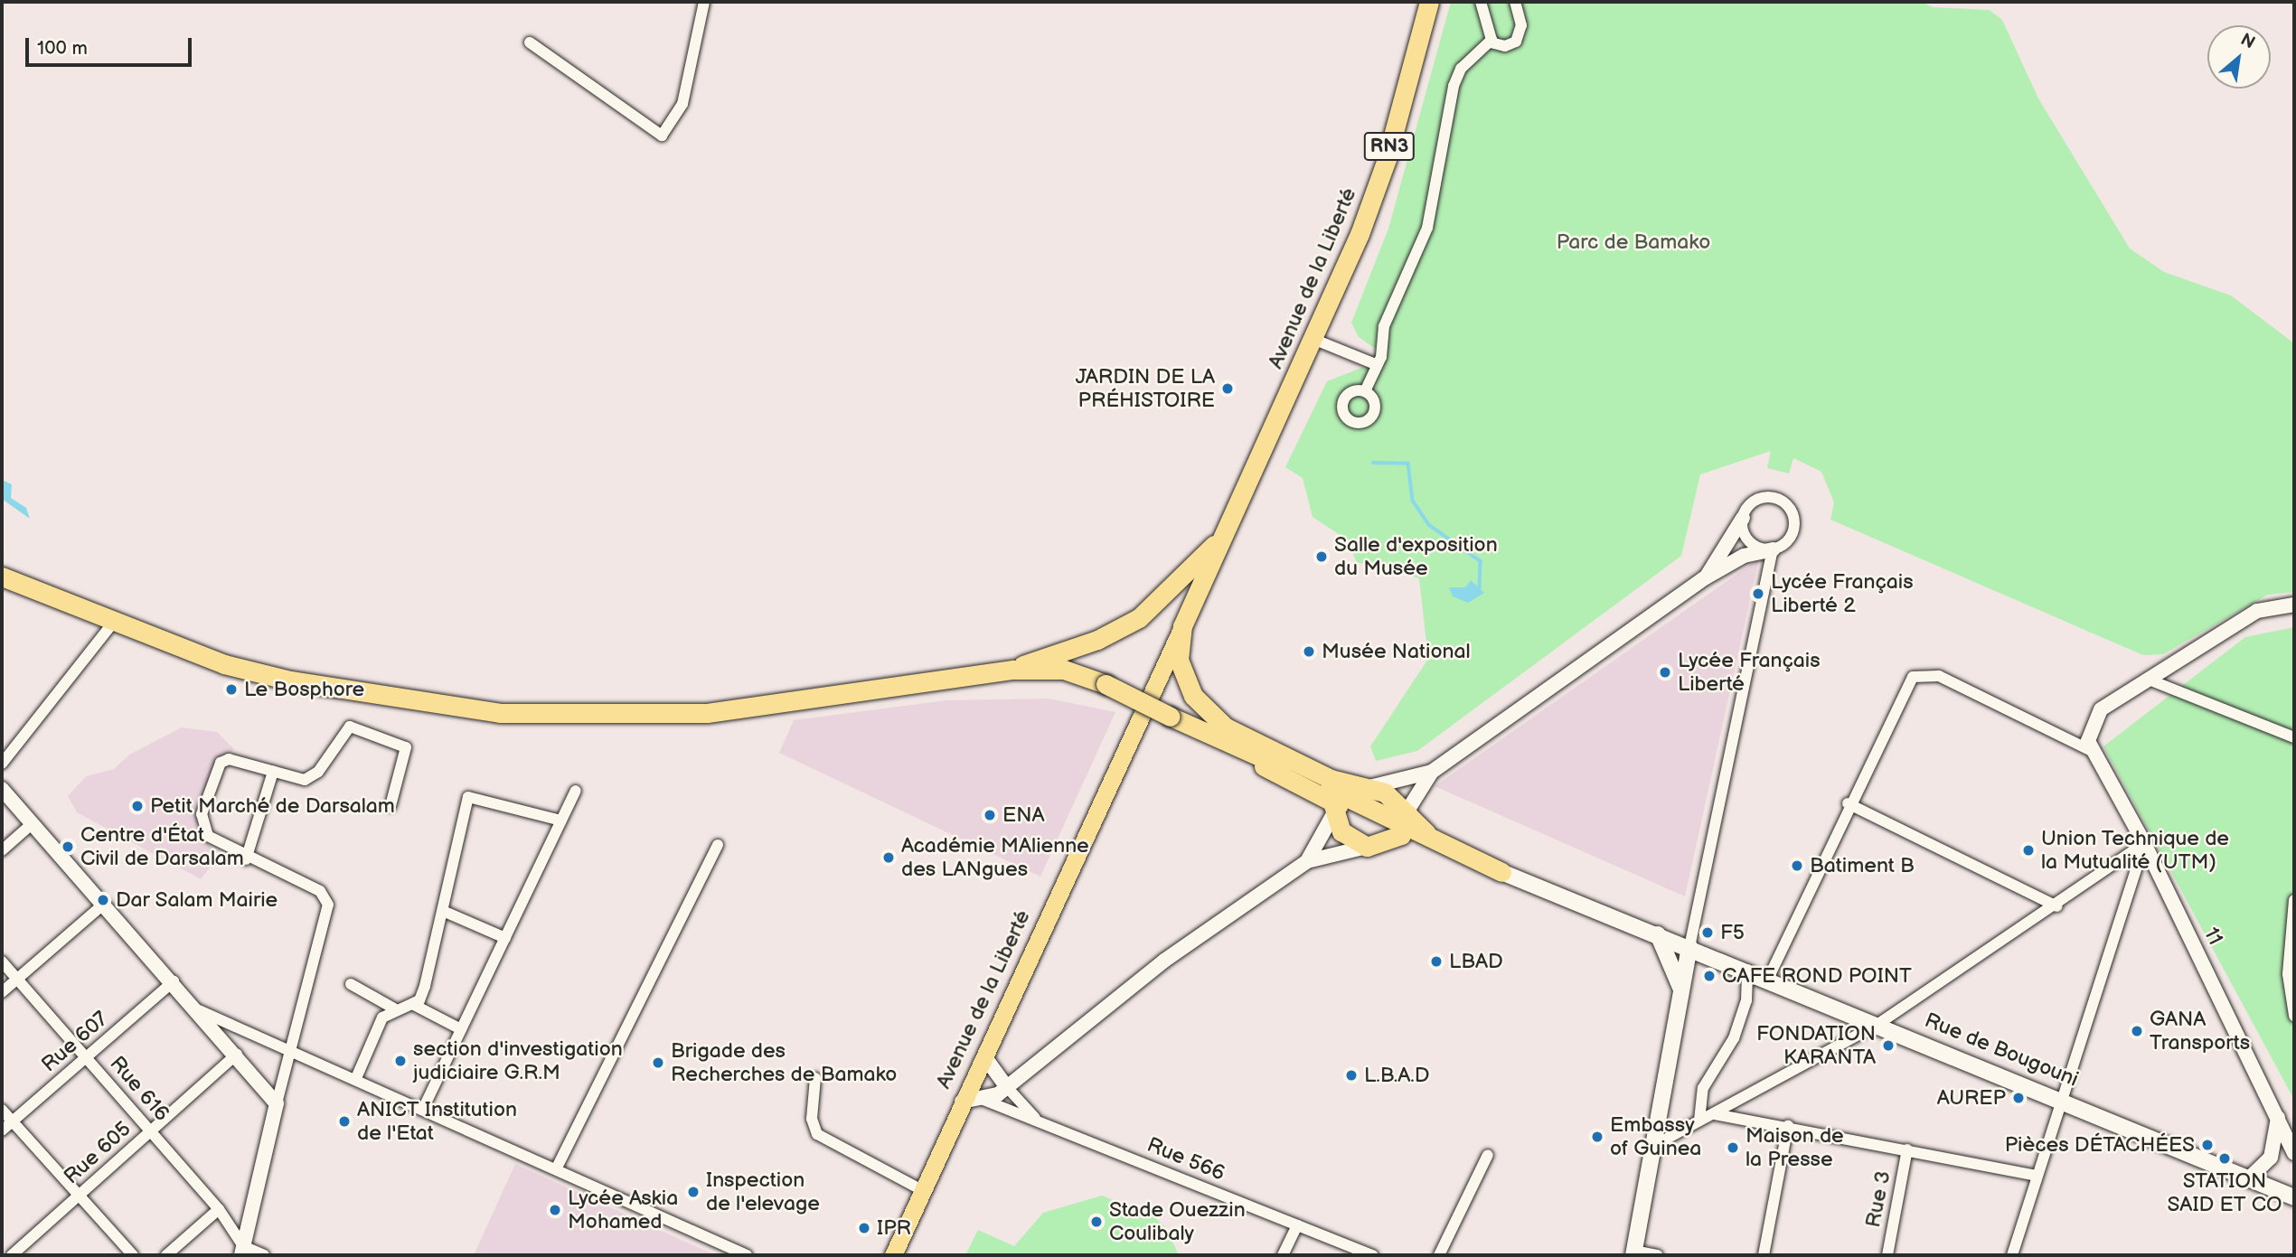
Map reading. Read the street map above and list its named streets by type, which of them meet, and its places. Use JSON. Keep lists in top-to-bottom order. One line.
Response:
{"streets":{"highway":["RN3","Avenue de la Liberté"],"main road":["Rue de Bougouni"],"street":["11","Rue 607","Rue 616","Rue 605","Rue 566","Rue 3"]},"crossings":[["Rue 607","Rue 616"],["Rue 616","Rue 605"]],"parks":["Parc de Bamako"],"places":["JARDIN DE LA PRÉHISTOIRE","Salle d'exposition du Musée","Lycée Français Liberté 2","Musée National","Lycée Français Liberté","Le Bosphore","Petit Marché de Darsalam","ENA","Centre d'État Civil de Darsalam","Union Technique de la Mutualité (UTM)","Académie MAlienne des LANgues","Batiment B","Dar Salam Mairie","F5","LBAD","CAFE ROND POINT","GANA Transports","FONDATION KARANTA","section d'investigation judiciaire G.R.M","Brigade des Recherches de Bamako","L.B.A.D","AUREP","ANICT Institution de l'Etat","Embassy of Guinea","Pièces DÉTACHÉES","Maison de la Presse","STATION SAID ET CO","Inspection de l'elevage","Lycée Askia Mohamed","Stade Ouezzin Coulibaly","IPR"],"scale_bar":"100 m","north":"top right"}
